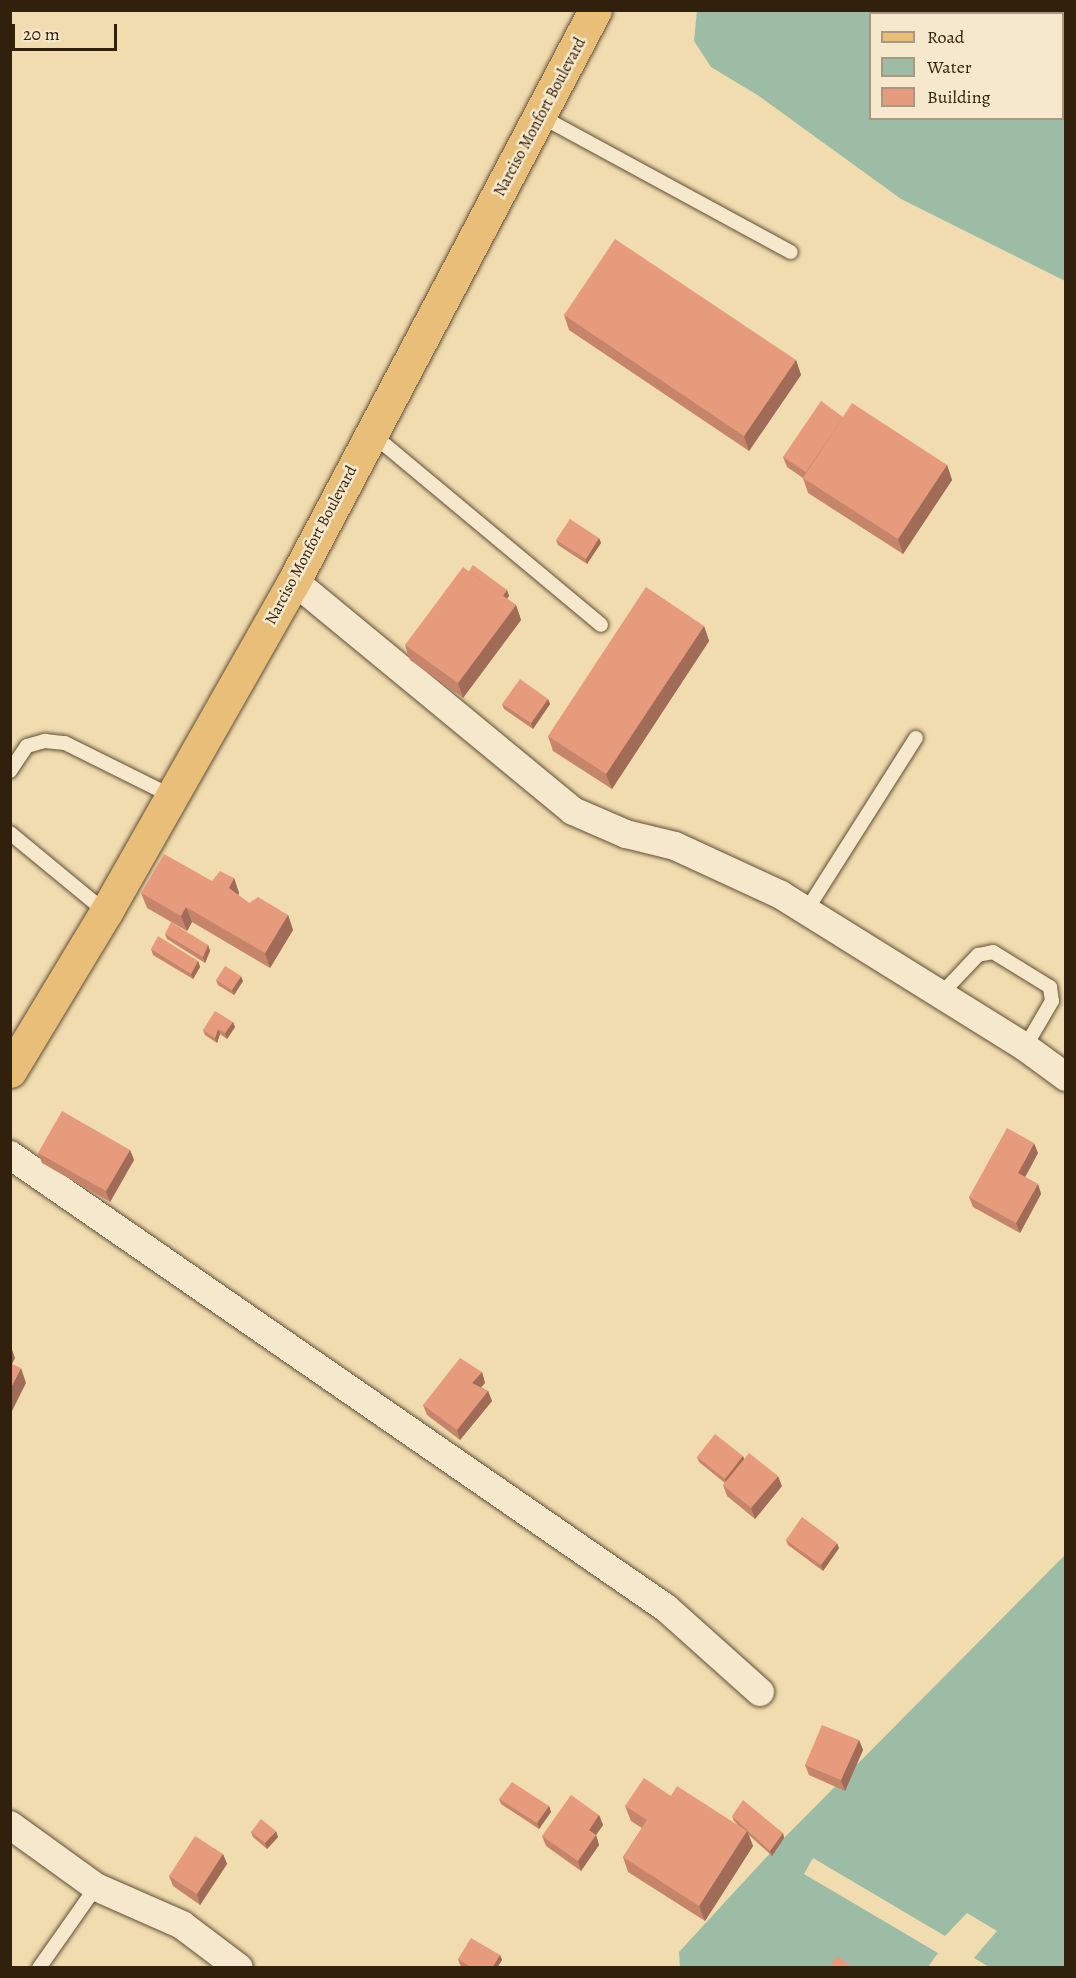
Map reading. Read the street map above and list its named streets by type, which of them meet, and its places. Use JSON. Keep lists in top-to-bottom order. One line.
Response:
{"streets":{"main road":["Narciso Monfort Boulevard"]},"legend":["Road","Water","Building"],"scale_bar":"20 m"}
